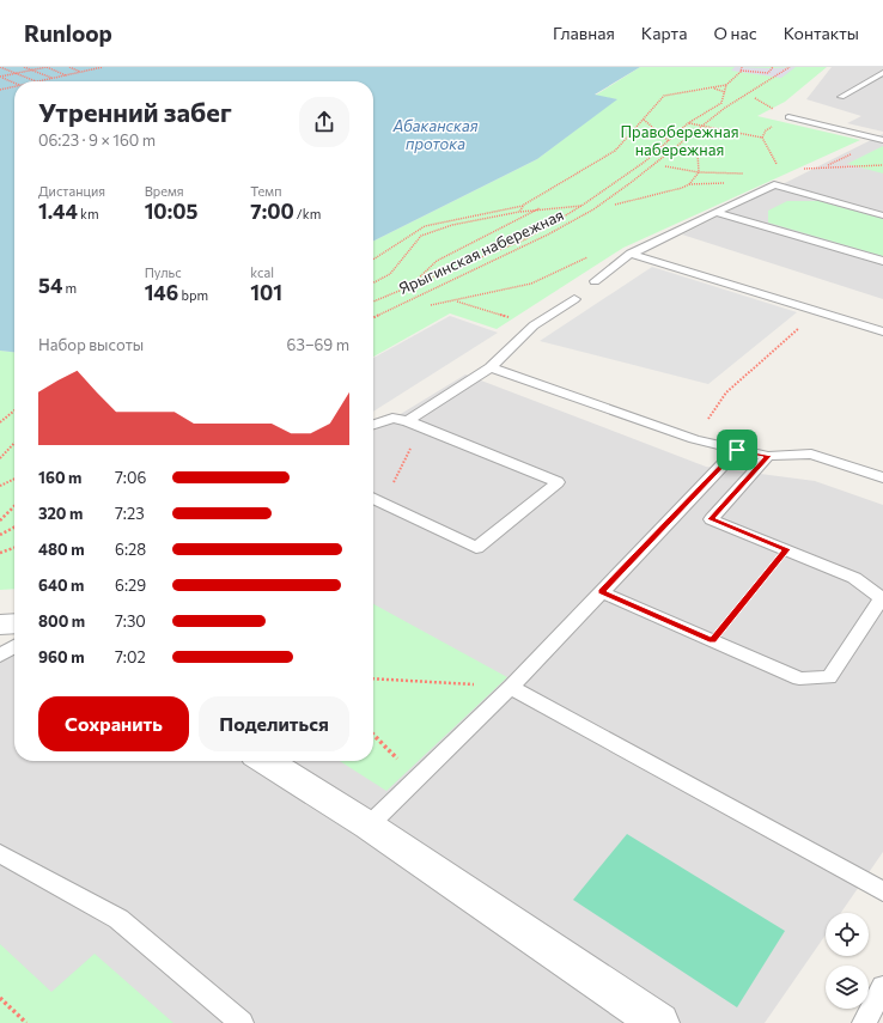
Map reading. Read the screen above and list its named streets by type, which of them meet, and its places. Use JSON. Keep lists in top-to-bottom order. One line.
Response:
{"streets":{"path":["Ярыгинская набережная"]},"water":["Абаканская протока"],"parks":["Правобережная набережная"],"page":{"header":"Runloop","nav":["Главная","Карта","О нас","Контакты"],"heading":["Утренний забег","06:23 · 9 × 160 m"],"stats":[["Дистанция","1.44 km"],["Время","10:05"],["Темп","7:00 /km"],["54 m"],["Пульс","146 bpm"],["kcal","101"]],"chart":["Набор высоты","63–69 m"],"list":[{"name":"160 m","note":"7:06"},{"name":"320 m","note":"7:23"},{"name":"480 m","note":"6:28"},{"name":"640 m","note":"6:29"},{"name":"800 m","note":"7:30"},{"name":"960 m","note":"7:02"}],"buttons":["Сохранить","Поделиться"]}}
